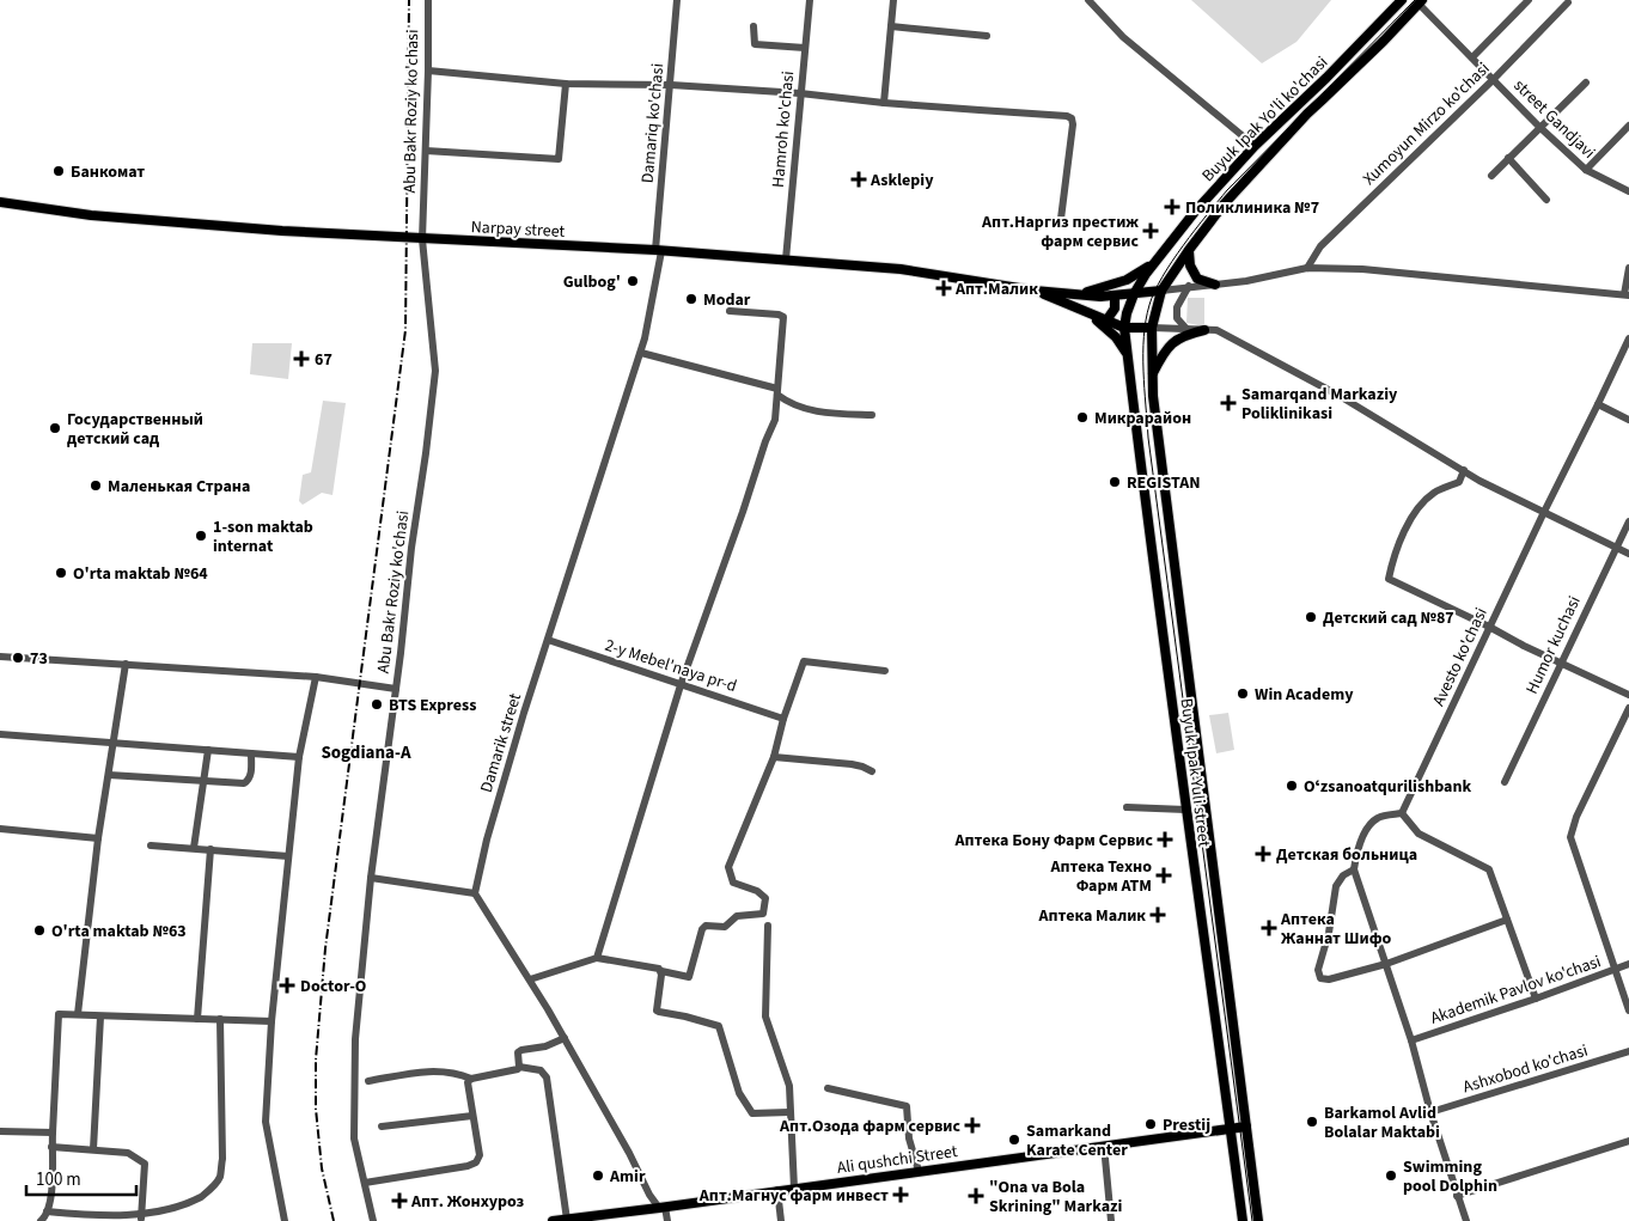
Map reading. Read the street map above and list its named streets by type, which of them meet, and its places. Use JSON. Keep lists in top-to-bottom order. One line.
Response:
{"streets":{"main road":["Buyuk Ipak Yo'li ko'chasi","Narpay street","Buyuk Ipak Yuli street","Ali qushchi Street"],"street":["Abu Bakr Roziy ko'chasi","street Gandjavi","Damariq ko'chasi","Xumoyun Mirzo ko'chasi","Hamroh ko'chasi","Humor kuchasi","Avesto ko'chasi","2-y Mebel'naya pr-d","Damarik street","Akademik Pavlov ko'chasi","Ashxobod ko'chasi"]},"crossings":[["Abu Bakr Roziy ko'chasi","Narpay street"],["Buyuk Ipak Yo'li ko'chasi","street Gandjavi"],["Buyuk Ipak Yo'li ko'chasi","Narpay street"],["Buyuk Ipak Yo'li ko'chasi","Buyuk Ipak Yuli street"],["street Gandjavi","Xumoyun Mirzo ko'chasi"],["Damariq ko'chasi","Narpay street"],["Damariq ko'chasi","Damarik street"],["Hamroh ko'chasi","Narpay street"],["Narpay street","Damarik street"],["Narpay street","Buyuk Ipak Yuli street"],["2-y Mebel'naya pr-d","Damarik street"],["Buyuk Ipak Yuli street","Ali qushchi Street"]],"districts":["Sogdiana-А"],"places":{"other":["Банкомат","Gulbog'","Modar","Микрарайон","Государственный детский сад","REGISTAN","Маленькая Страна","1-son maktab internat","O'rta maktab №64","Детский сад №87","73","Win Academy","BTS Express","Oʻzsanoatqurilishbank","O'rta maktab №63","Barkamol Avlid Bolalar Maktabi","Prestij","Samarkand Karate Center","Amir","Swimming pool Dolphin"],"health":["Asklepiy","Поликлиника №7","Апт.Наргиз престиж фарм сервис","Апт.Малик","67","Samarqand Markaziy Poliklinikasi","Аптека Бону Фарм Сервис","Детская больница","Аптека Техно Фарм АТМ","Аптека Малик","Аптека Жаннат Шифо","Doctor-O","Апт.Озода фарм сервис","Апт.Магнус фарм инвест","\"Ona va Bola Skrining\" Markazi","Апт. Жонхуроз"]},"scale_bar":"100 m"}
